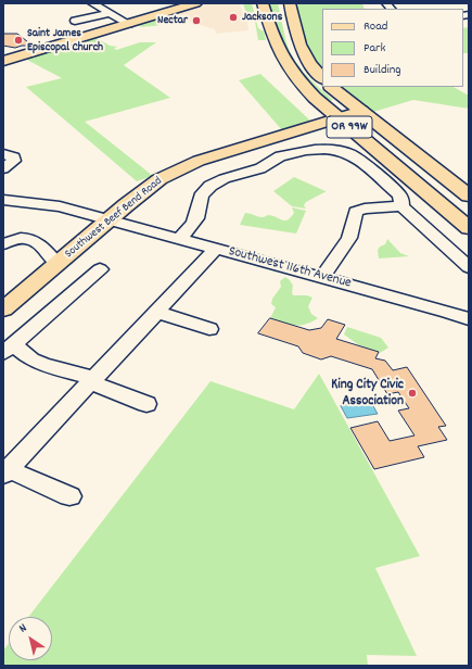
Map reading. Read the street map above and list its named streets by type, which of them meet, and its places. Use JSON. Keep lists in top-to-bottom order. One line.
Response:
{"streets":{"highway":["OR 99W"],"main road":["Southwest Beef Bend Road"],"street":["Southwest 116th Avenue"]},"crossings":[["OR 99W","Southwest Beef Bend Road"],["Southwest Beef Bend Road","Southwest 116th Avenue"]],"places":["Jacksons","Nectar","Saint James Episcopal Church","King City Civic Association"],"legend":["Road","Park","Building"],"north":"top left"}
